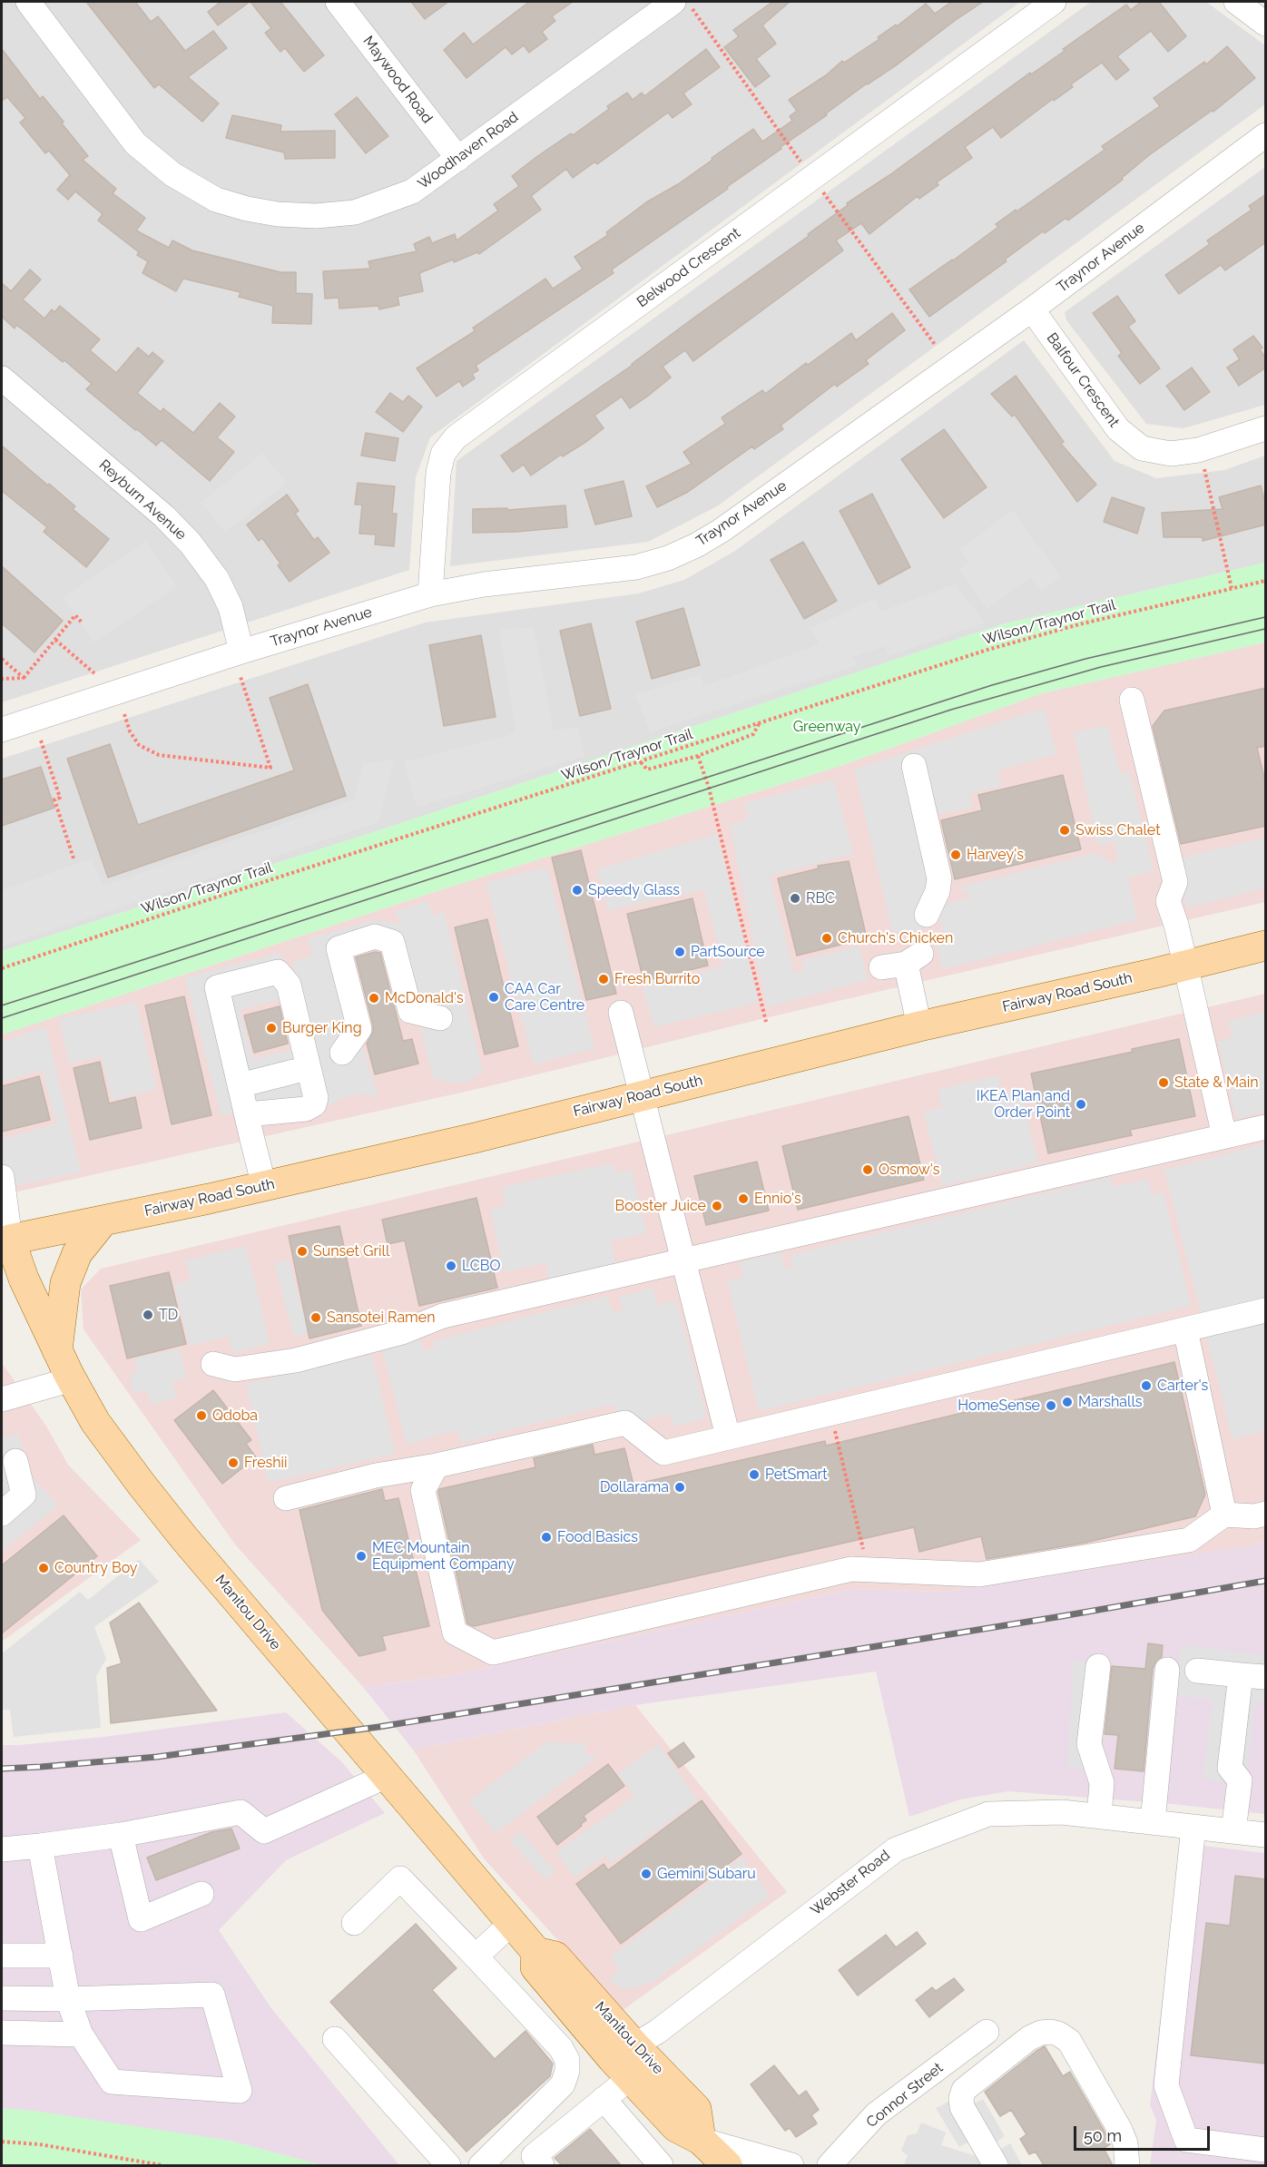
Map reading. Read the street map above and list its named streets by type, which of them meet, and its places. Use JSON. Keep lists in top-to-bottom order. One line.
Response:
{"streets":{"main road":["Fairway Road South","Manitou Drive"],"street":["Maywood Road","Woodhaven Road","Traynor Avenue","Belwood Crescent","Balfour Crescent","Reyburn Avenue","Webster Road","Connor Street"],"path":["Wilson/Traynor Trail"]},"crossings":[["Maywood Road","Woodhaven Road"],["Traynor Avenue","Belwood Crescent"],["Traynor Avenue","Balfour Crescent"],["Traynor Avenue","Reyburn Avenue"],["Fairway Road South","Manitou Drive"],["Manitou Drive","Webster Road"]],"parks":["Greenway"],"places":["Swiss Chalet","Harvey's","Speedy Glass","RBC","Church's Chicken","PartSource","Fresh Burrito","CAA Car Care Centre","McDonald's","Burger King","State & Main","IKEA Plan and Order Point","Osmow's","Ennio's","Booster Juice","Sunset Grill","LCBO","TD","Sansotei Ramen","Carter's","Marshalls","HomeSense","Qdoba","Freshii","PetSmart","Dollarama","Food Basics","MEC Mountain Equipment Company","Country Boy","Gemini Subaru"],"scale_bar":"50 m"}
